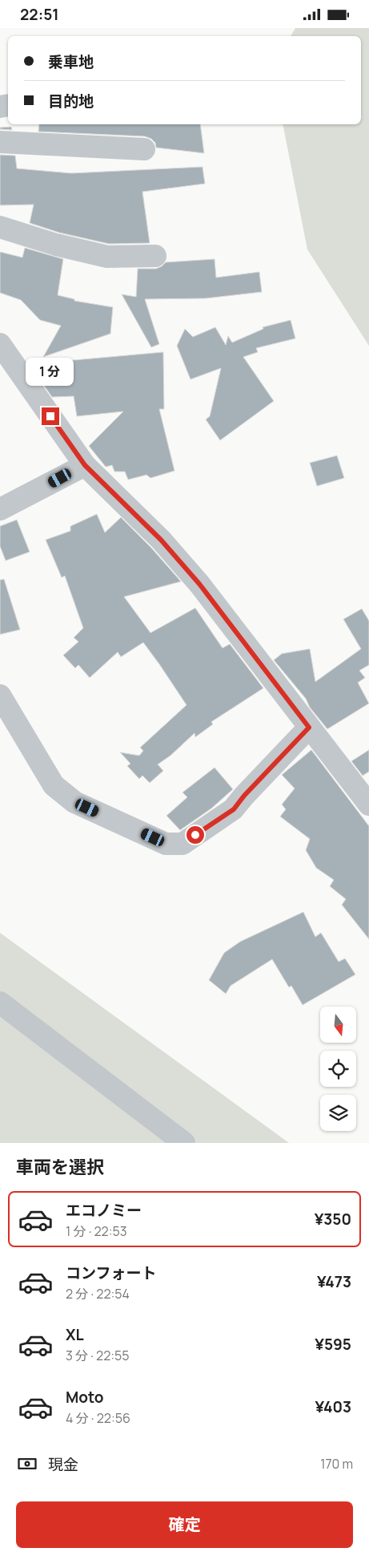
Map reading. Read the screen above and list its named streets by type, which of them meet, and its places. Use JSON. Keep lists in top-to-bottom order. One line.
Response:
{"north":"bottom","page":{"status":"22:51","banner":["乗車地","目的地"],"bubble":"1 分","heading":"車両を選択","list":[{"name":"エコノミー","note":"1 分 · 22:53","value":"¥350"},{"name":"コンフォート","note":"2 分 · 22:54","value":"¥473"},{"name":"XL","note":"3 分 · 22:55","value":"¥595"},{"name":"Moto","note":"4 分 · 22:56","value":"¥403"}],"pay":["現金","170 m"],"buttons":"確定"}}
